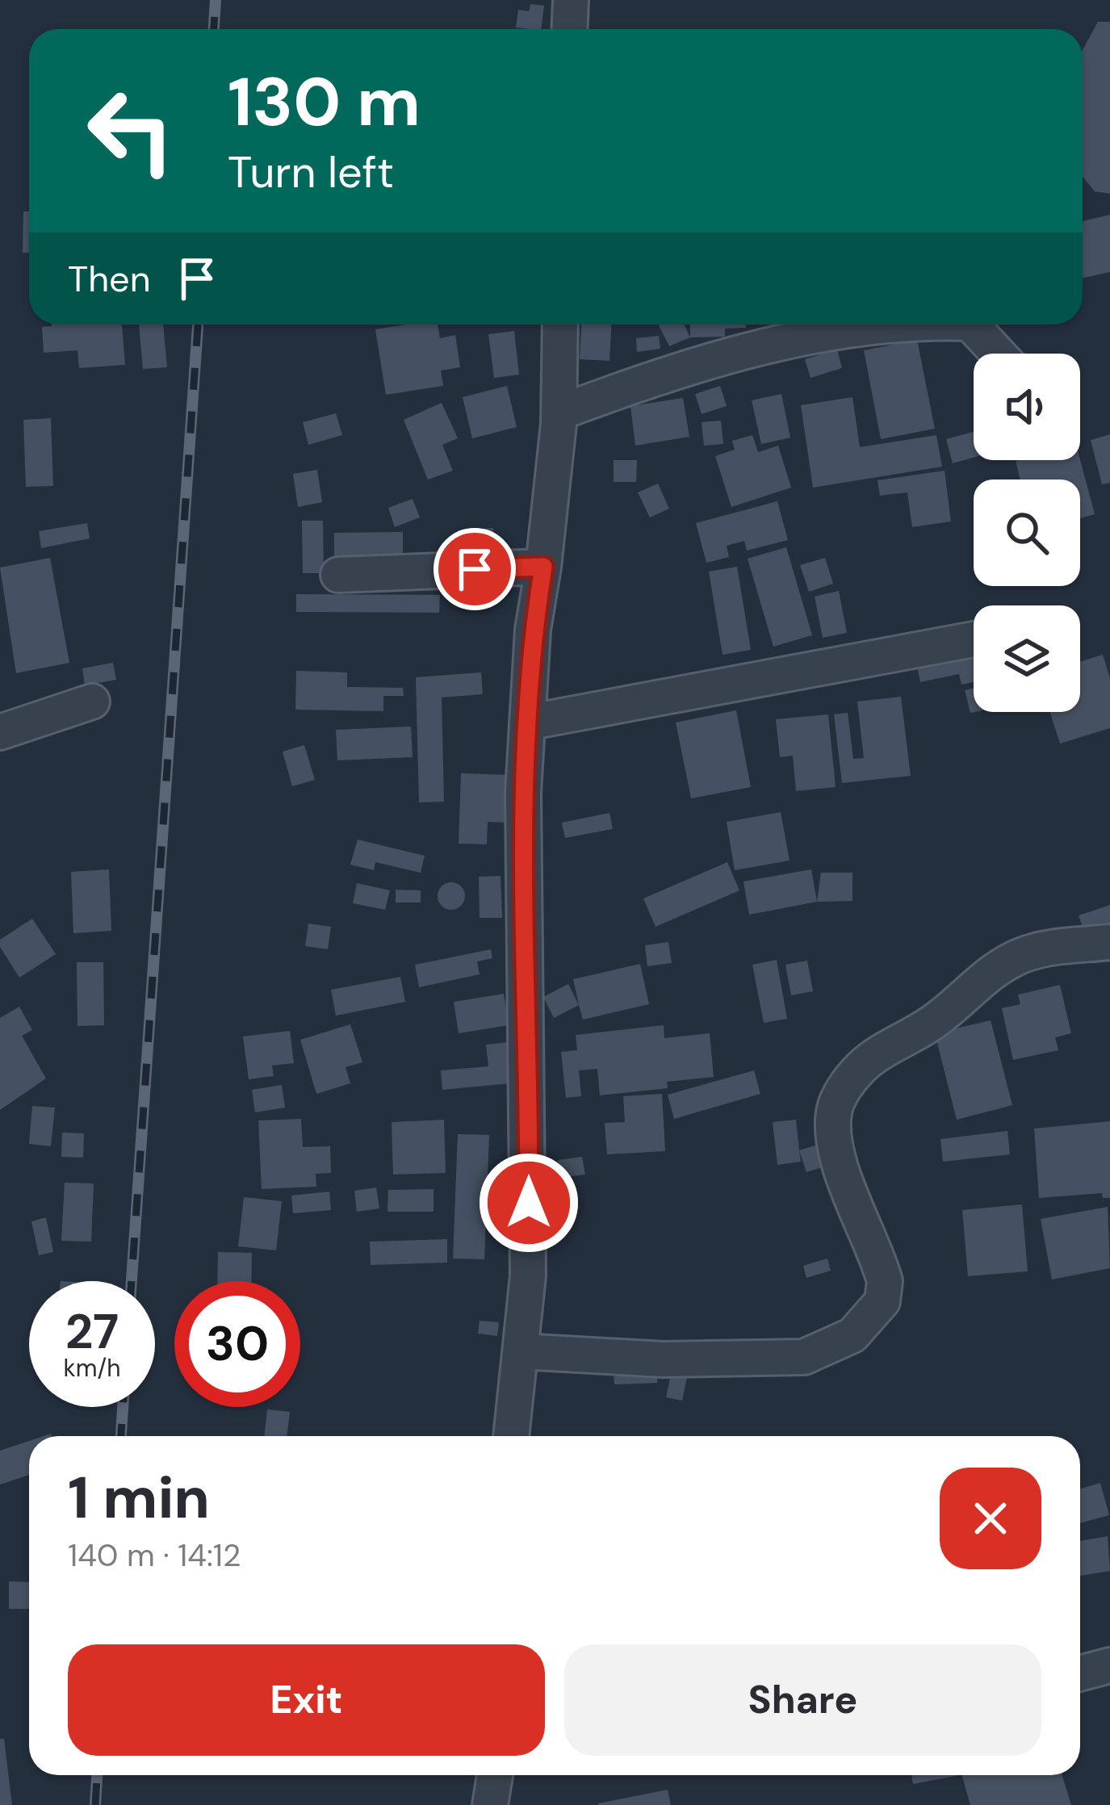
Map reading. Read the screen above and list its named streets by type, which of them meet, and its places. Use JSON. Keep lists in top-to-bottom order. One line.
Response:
{"page":{"turn":["130 m","Turn left"],"then":"Then","speed":"27 km/h","limit":"30","heading":["1 min","140 m · 14:12"],"buttons":["Exit","Share"]}}
